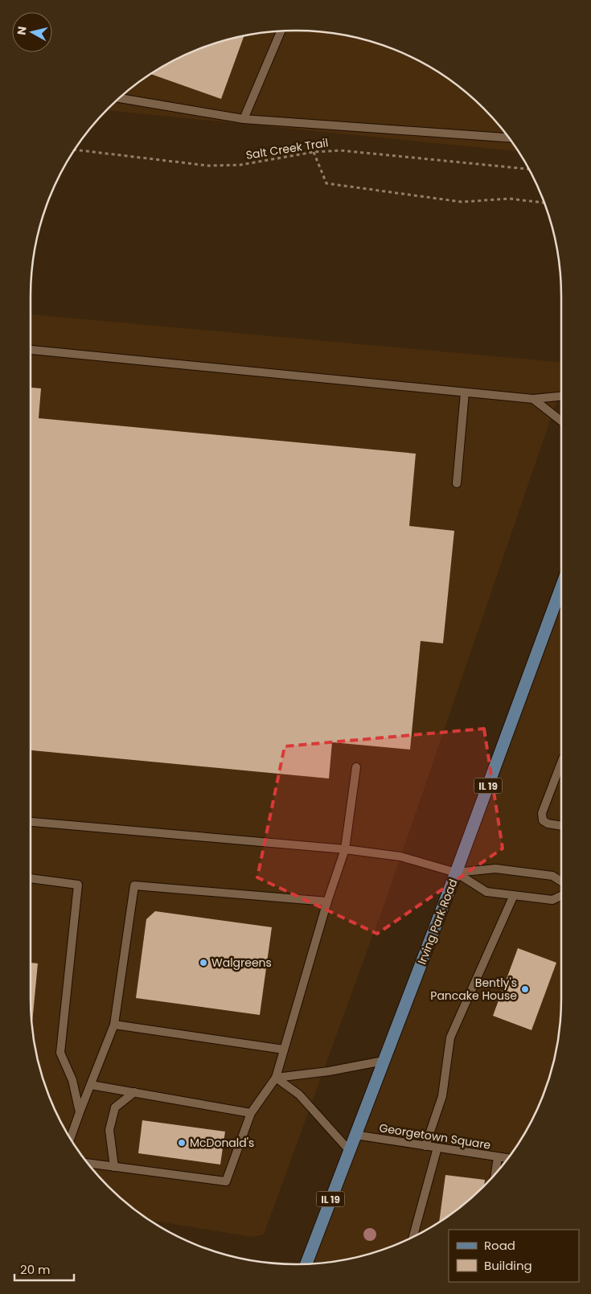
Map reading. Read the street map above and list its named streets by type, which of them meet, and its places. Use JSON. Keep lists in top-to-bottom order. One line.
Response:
{"streets":{"main road":["IL 19","Irving Park Road"],"lane":["Georgetown Square"],"path":["Salt Creek Trail"]},"crossings":[["Irving Park Road","Georgetown Square"]],"places":["Walgreens","Bently's Pancake House","McDonald's"],"legend":["Road","Building"],"scale_bar":"20 m","north":"left"}
